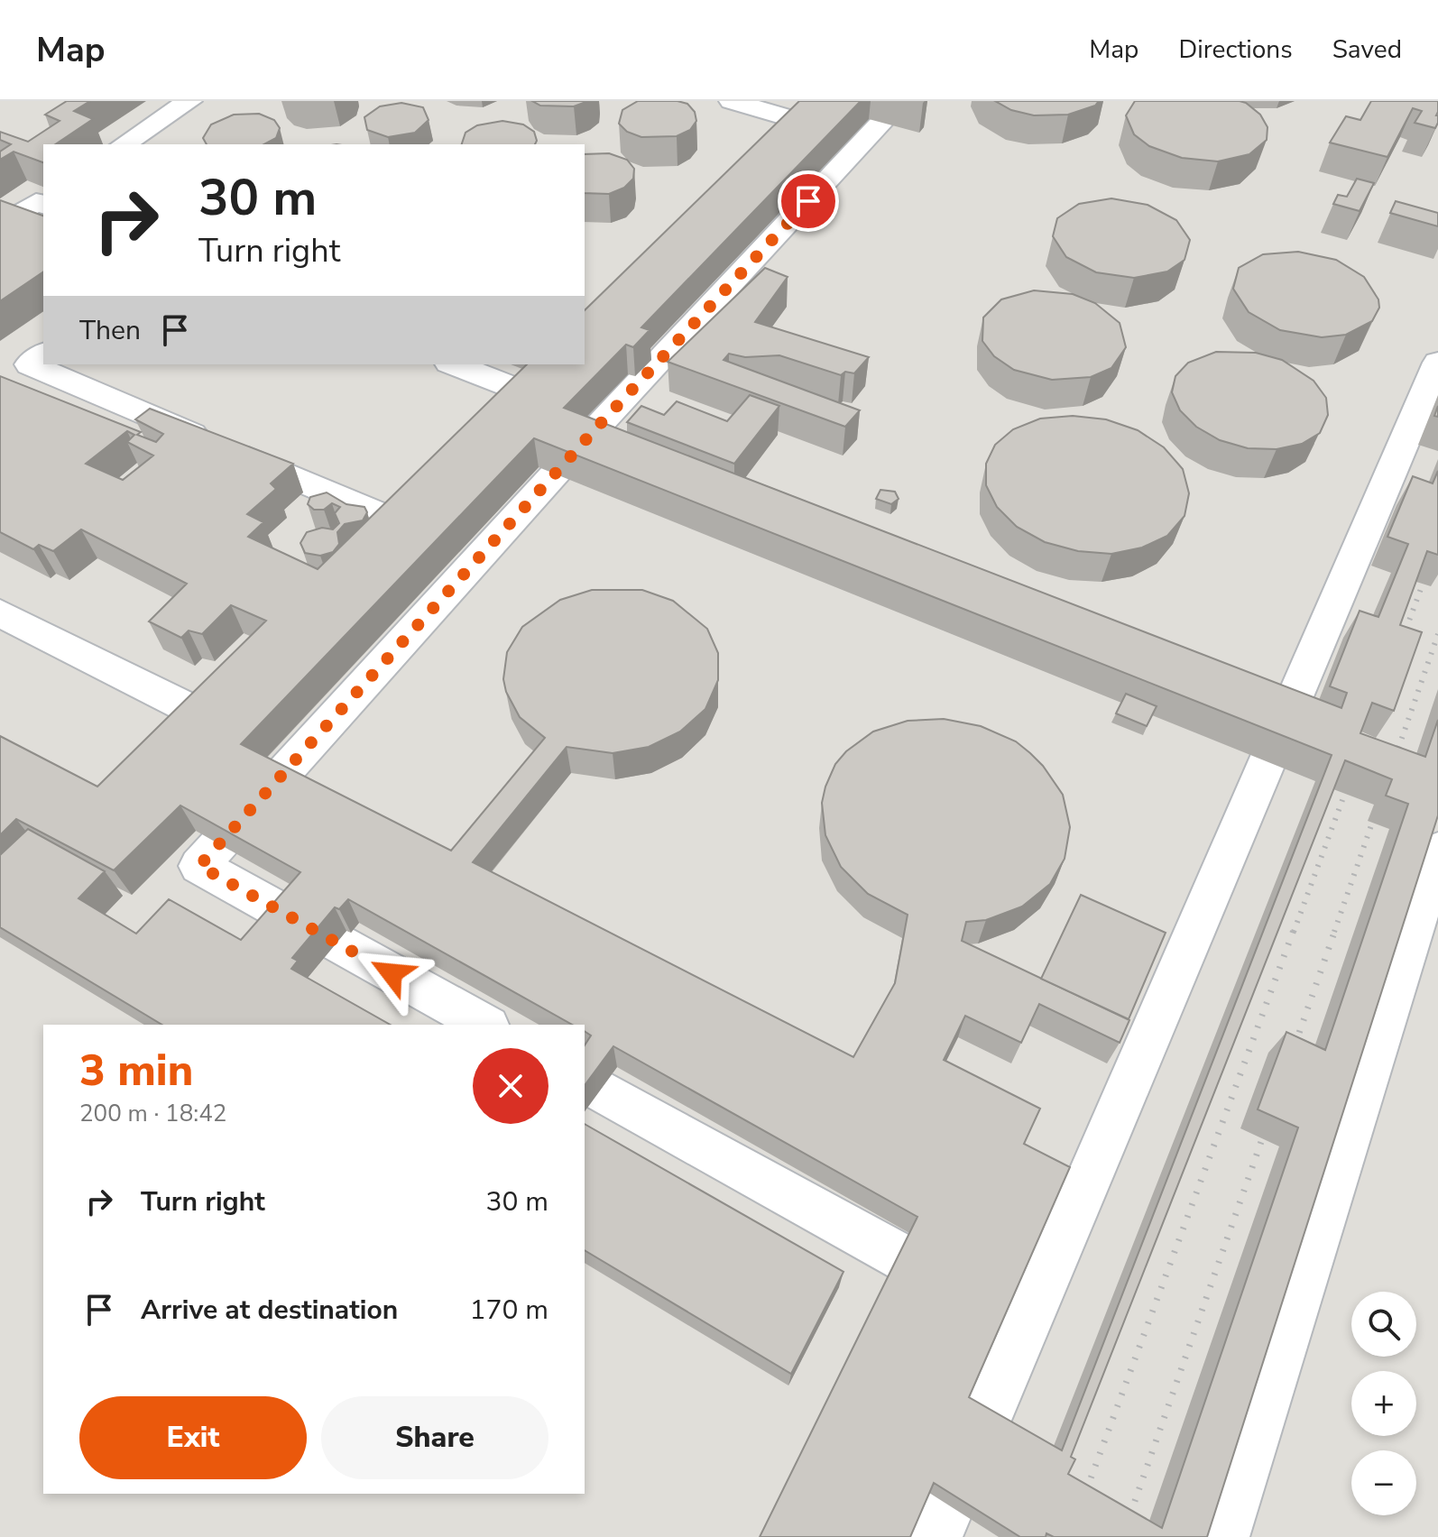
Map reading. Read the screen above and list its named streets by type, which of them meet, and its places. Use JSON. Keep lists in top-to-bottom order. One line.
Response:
{"page":{"header":"Map","nav":["Map","Directions","Saved"],"turn":["30 m","Turn right"],"then":"Then","heading":["3 min","200 m · 18:42"],"list":[{"name":"Turn right","value":"30 m"},{"name":"Arrive at destination","value":"170 m"}],"map_buttons":["+","−"],"buttons":["Exit","Share"]}}
